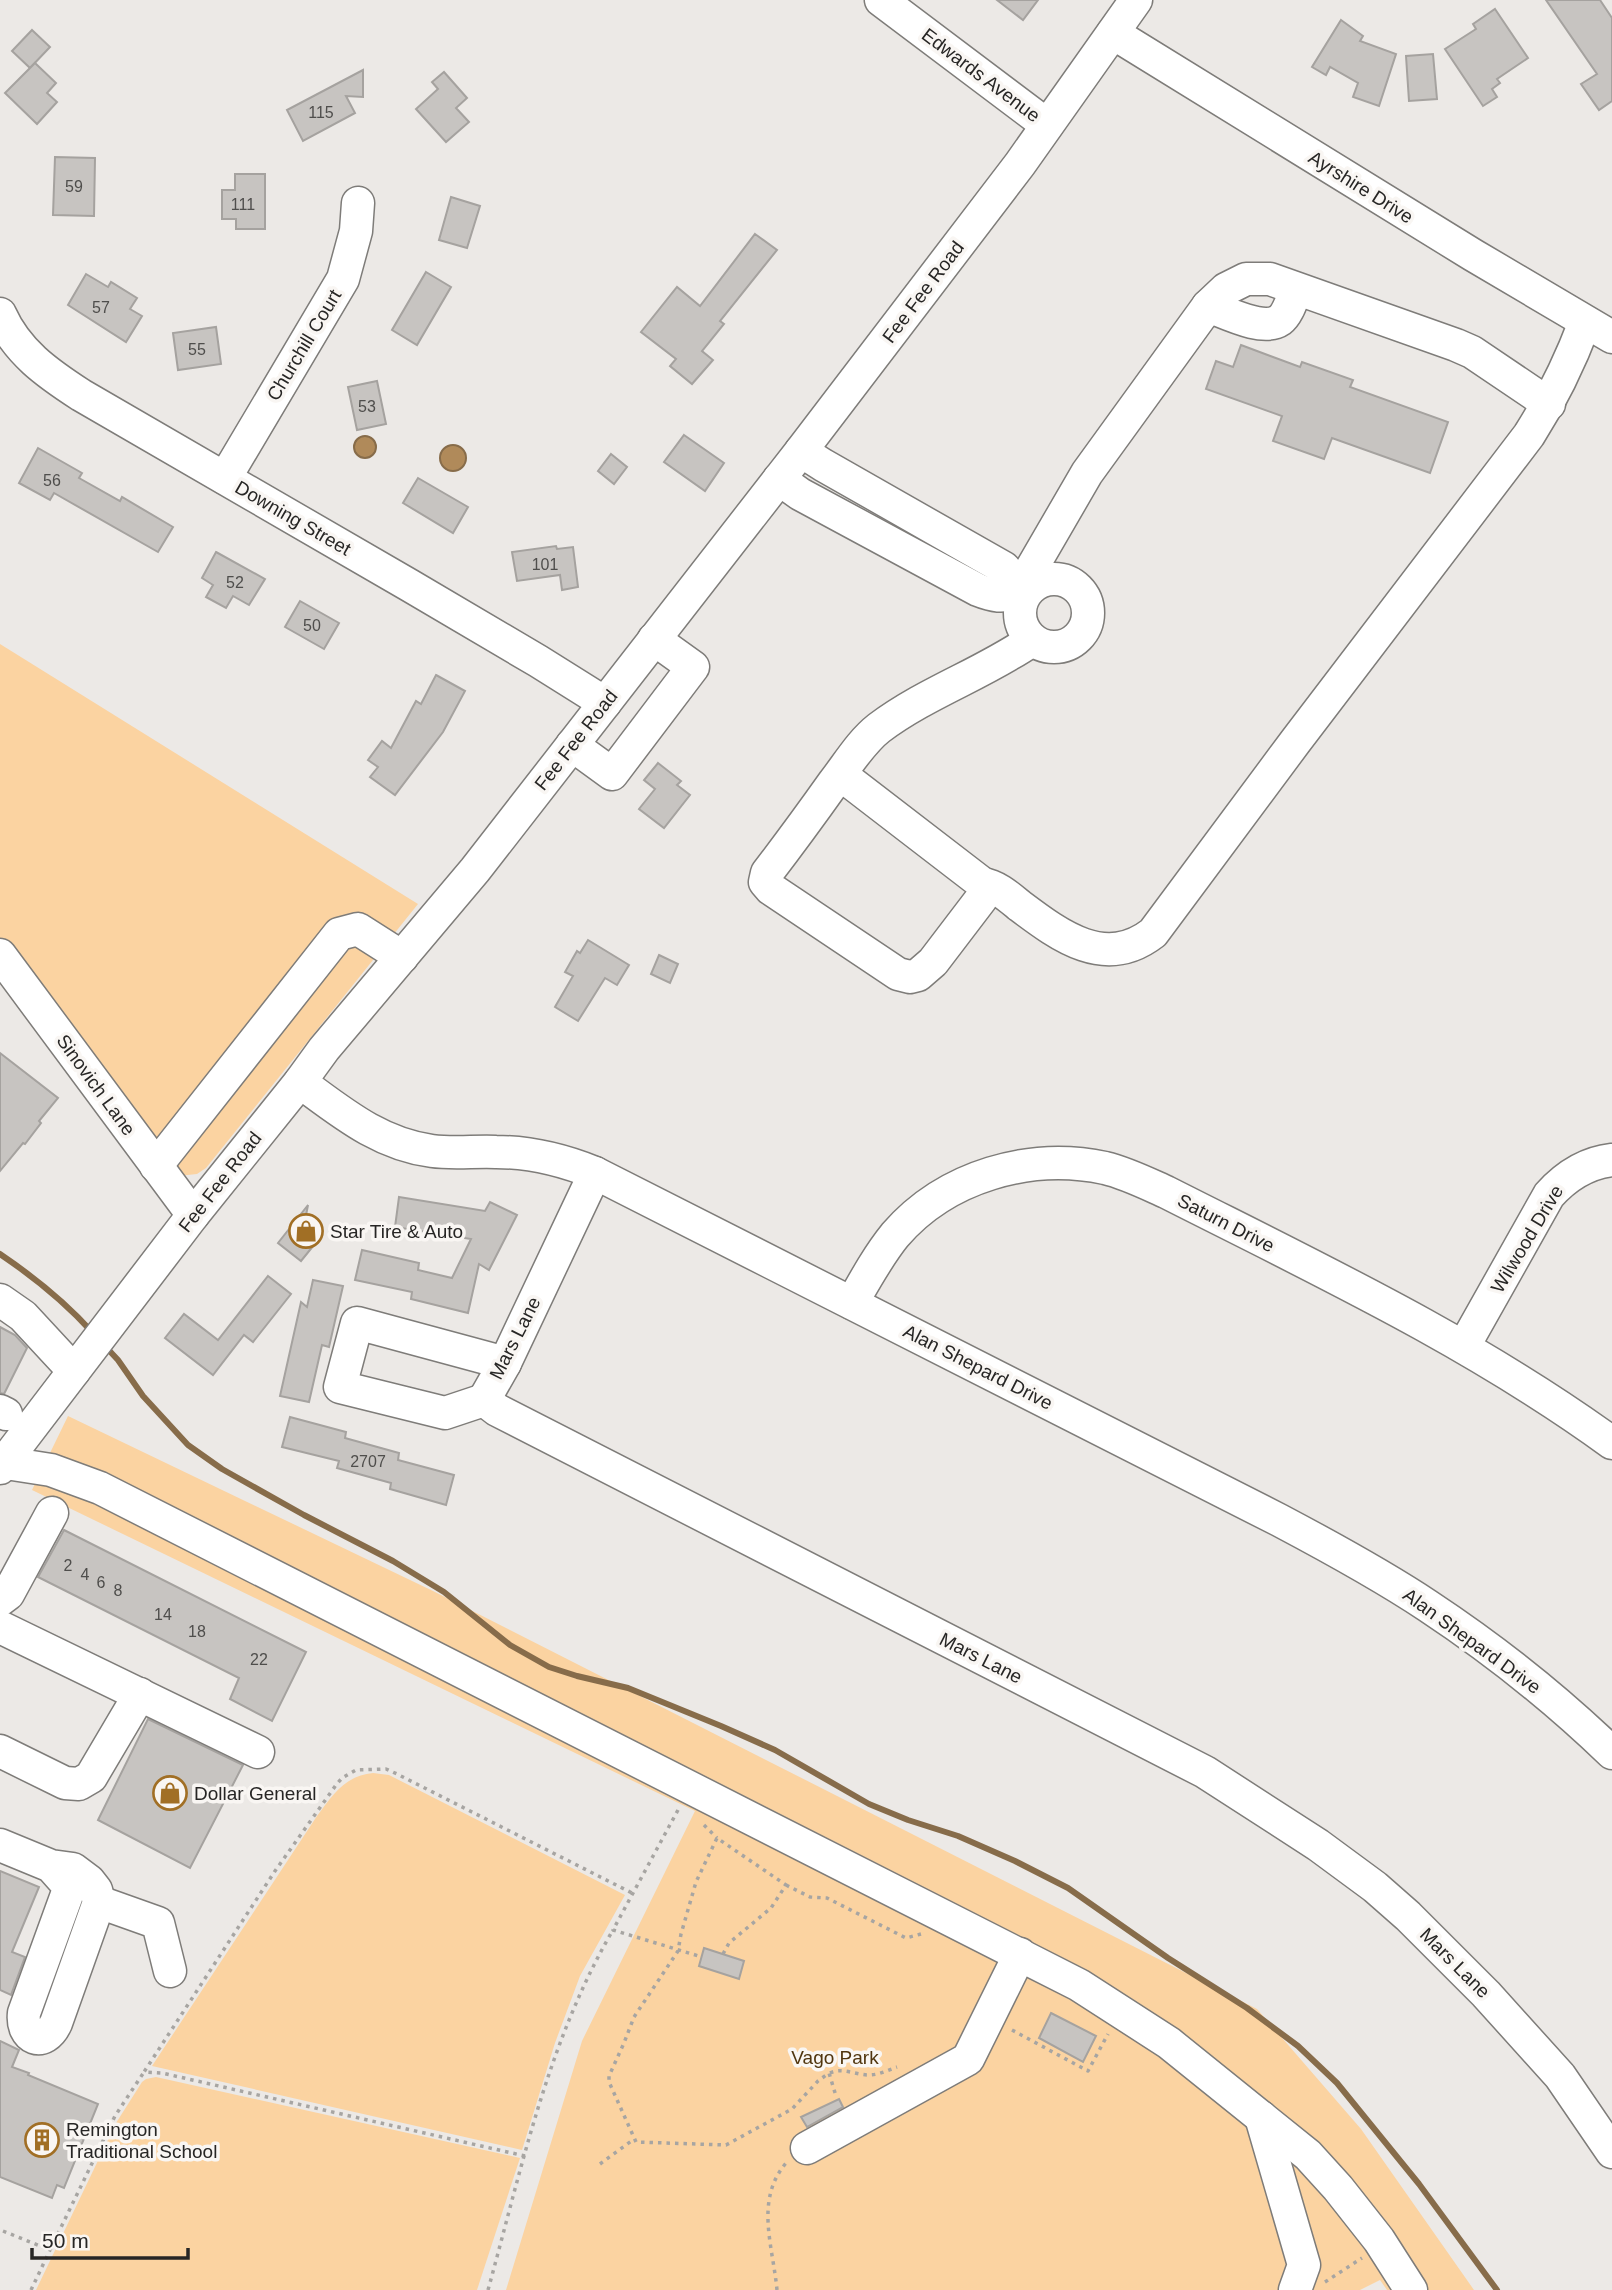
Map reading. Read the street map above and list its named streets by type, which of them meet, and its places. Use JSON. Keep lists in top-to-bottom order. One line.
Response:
{"streets":{"street":["Edwards Avenue","Ayrshire Drive","Fee Fee Road","Churchill Court","Downing Street","Sinovich Lane","Saturn Drive","Wilwood Drive","Mars Lane","Alan Shepard Drive"]},"crossings":[["Edwards Avenue","Fee Fee Road"],["Ayrshire Drive","Fee Fee Road"],["Fee Fee Road","Downing Street"],["Fee Fee Road","Sinovich Lane"],["Fee Fee Road","Alan Shepard Drive"],["Churchill Court","Downing Street"],["Saturn Drive","Wilwood Drive"],["Saturn Drive","Alan Shepard Drive"],["Mars Lane","Alan Shepard Drive"]],"parks":["Vago Park"],"places":{"shop":["Star Tire & Auto","Dollar General"],"building":["Remington Traditional School"]},"house_numbers":["115","59","111","57","55","53","56","101","52","50","2707","2","4","6","8","14","18","22"],"scale_bar":"50 m"}
